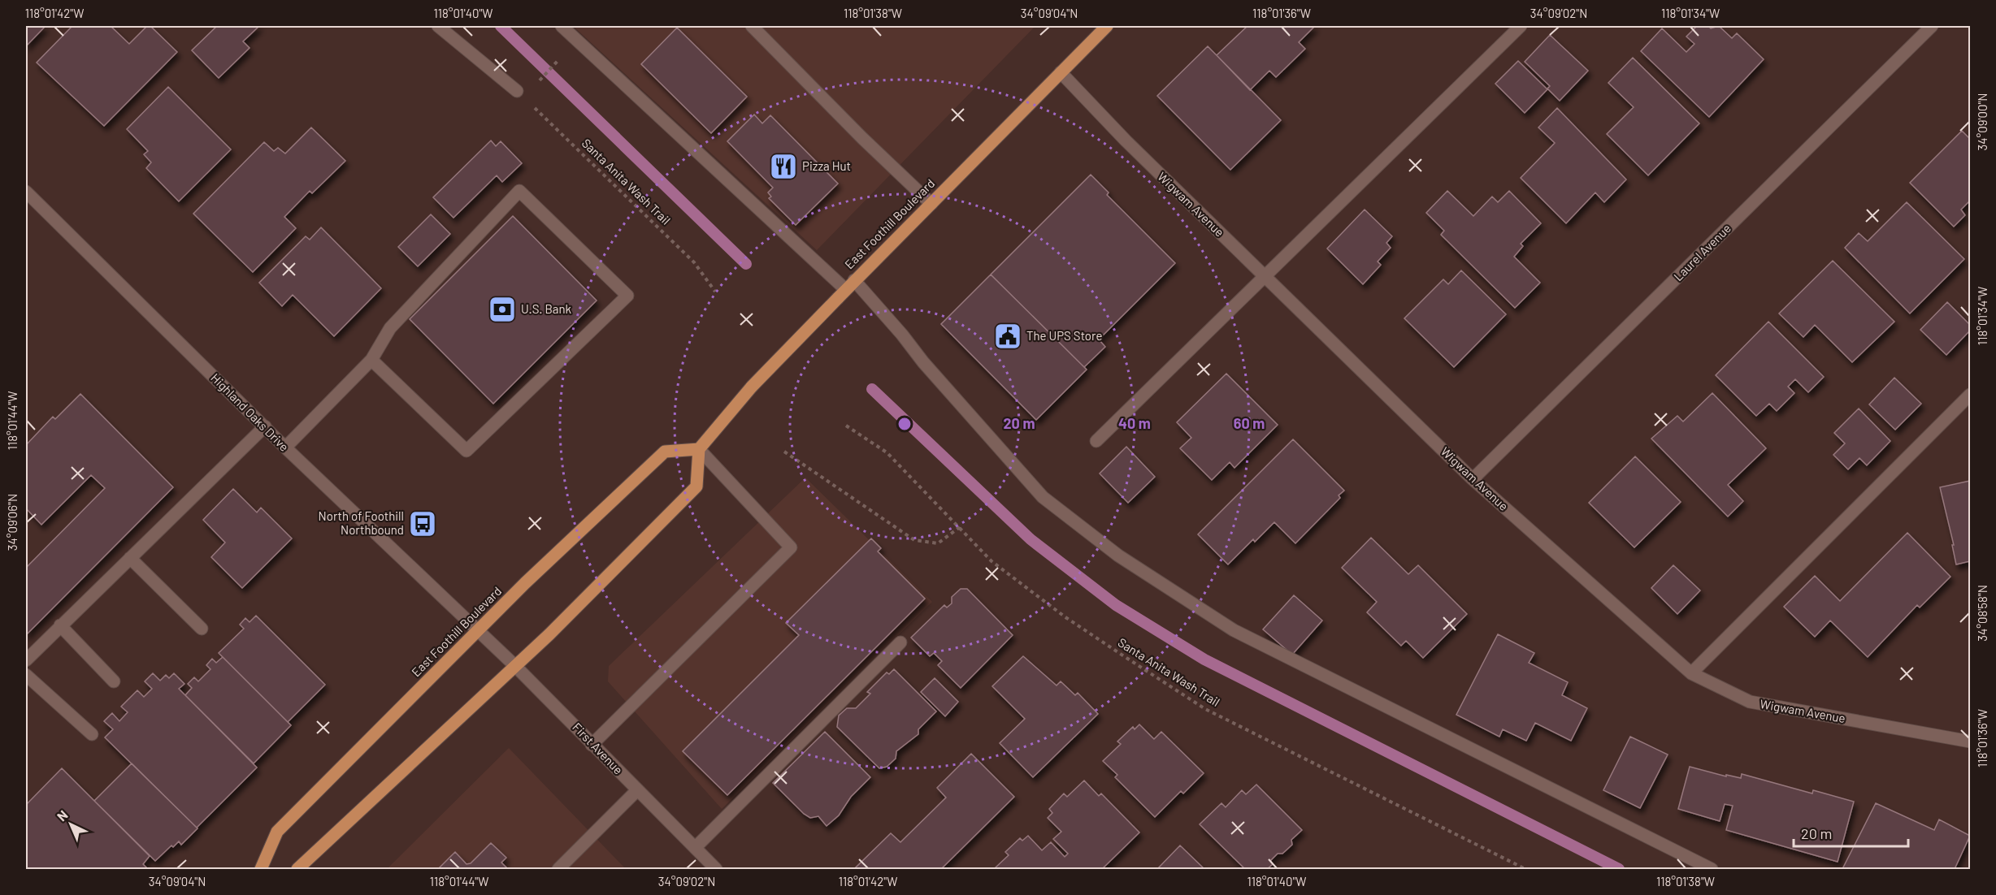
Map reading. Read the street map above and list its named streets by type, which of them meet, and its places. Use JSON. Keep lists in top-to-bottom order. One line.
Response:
{"streets":{"main road":["East Foothill Boulevard"],"street":["Wigwam Avenue","Laurel Avenue","Highland Oaks Drive","First Avenue"],"path":["Santa Anita Wash Trail"]},"crossings":[["Wigwam Avenue","East Foothill Boulevard"],["Wigwam Avenue","Laurel Avenue"],["East Foothill Boulevard","Highland Oaks Drive"],["East Foothill Boulevard","First Avenue"],["Highland Oaks Drive","First Avenue"]],"places":{"restaurant":["Pizza Hut"],"bank":["U.S. Bank"],"public building":["The UPS Store"],"bus stop":["North of Foothill Northbound"]},"scale_bar":"20 m","north":"top left","coordinates":["118°01'42\"W","118°01'40\"W","118°01'38\"W","34°09'04\"N","118°01'36\"W","34°09'02\"N","118°01'34\"W","34°09'00\"N","118°01'44\"W","34°09'06\"N","34°08'58\"N"],"rings":["20 m","40 m","60 m"]}
